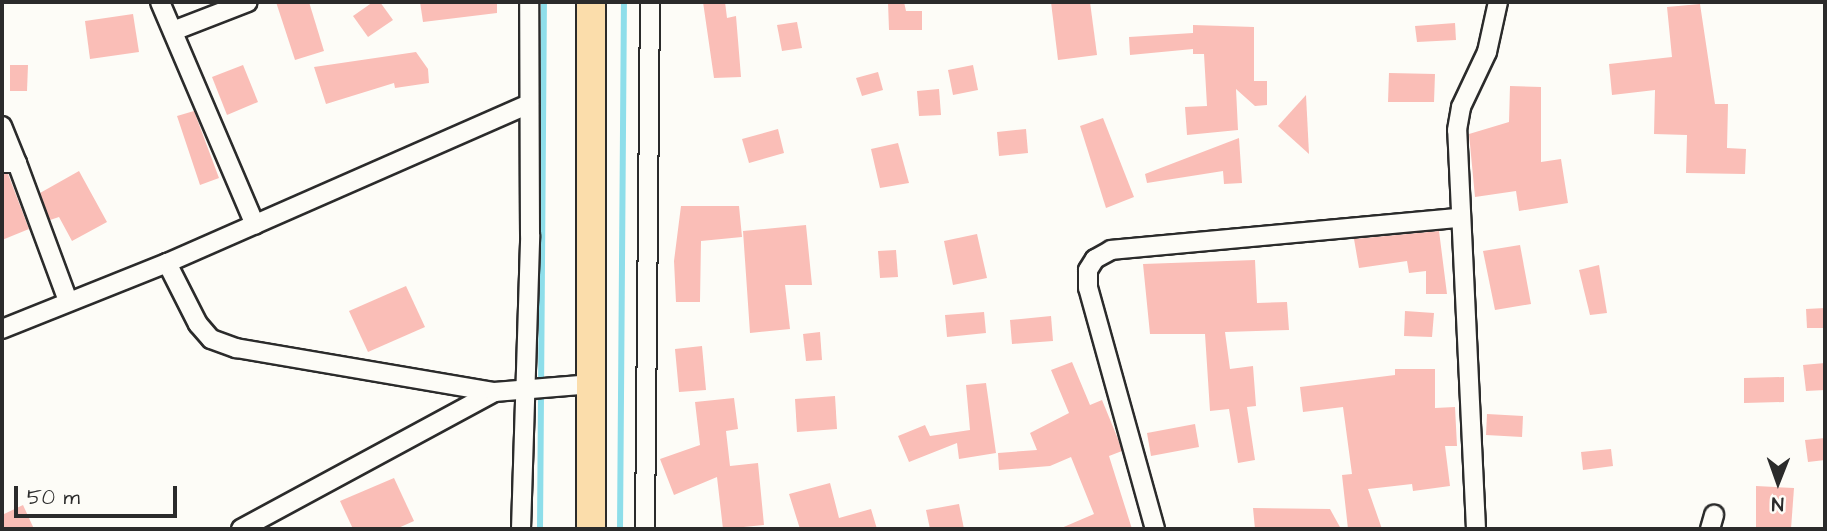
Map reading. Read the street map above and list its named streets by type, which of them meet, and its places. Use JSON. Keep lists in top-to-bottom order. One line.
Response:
{"scale_bar":"50 m","north":"bottom"}
